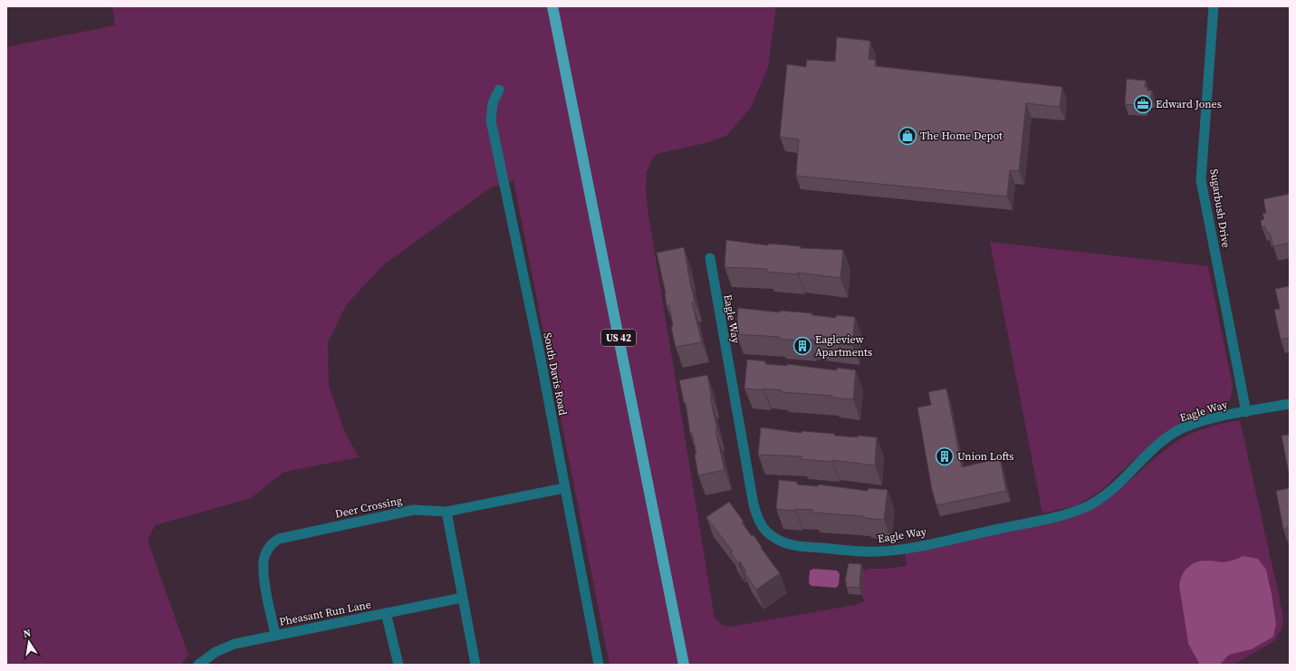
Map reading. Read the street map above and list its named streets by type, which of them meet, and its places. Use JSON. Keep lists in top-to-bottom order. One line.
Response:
{"streets":{"main road":["US 42"],"street":["Sugarbush Drive","Eagle Way","South Davis Road","Deer Crossing","Pheasant Run Lane"]},"crossings":[["Sugarbush Drive","Eagle Way"],["South Davis Road","Deer Crossing"],["Deer Crossing","Pheasant Run Lane"]],"places":{"office":["Edward Jones"],"shop":["The Home Depot"],"building":["Eagleview Apartments","Union Lofts"]},"north":"top"}
